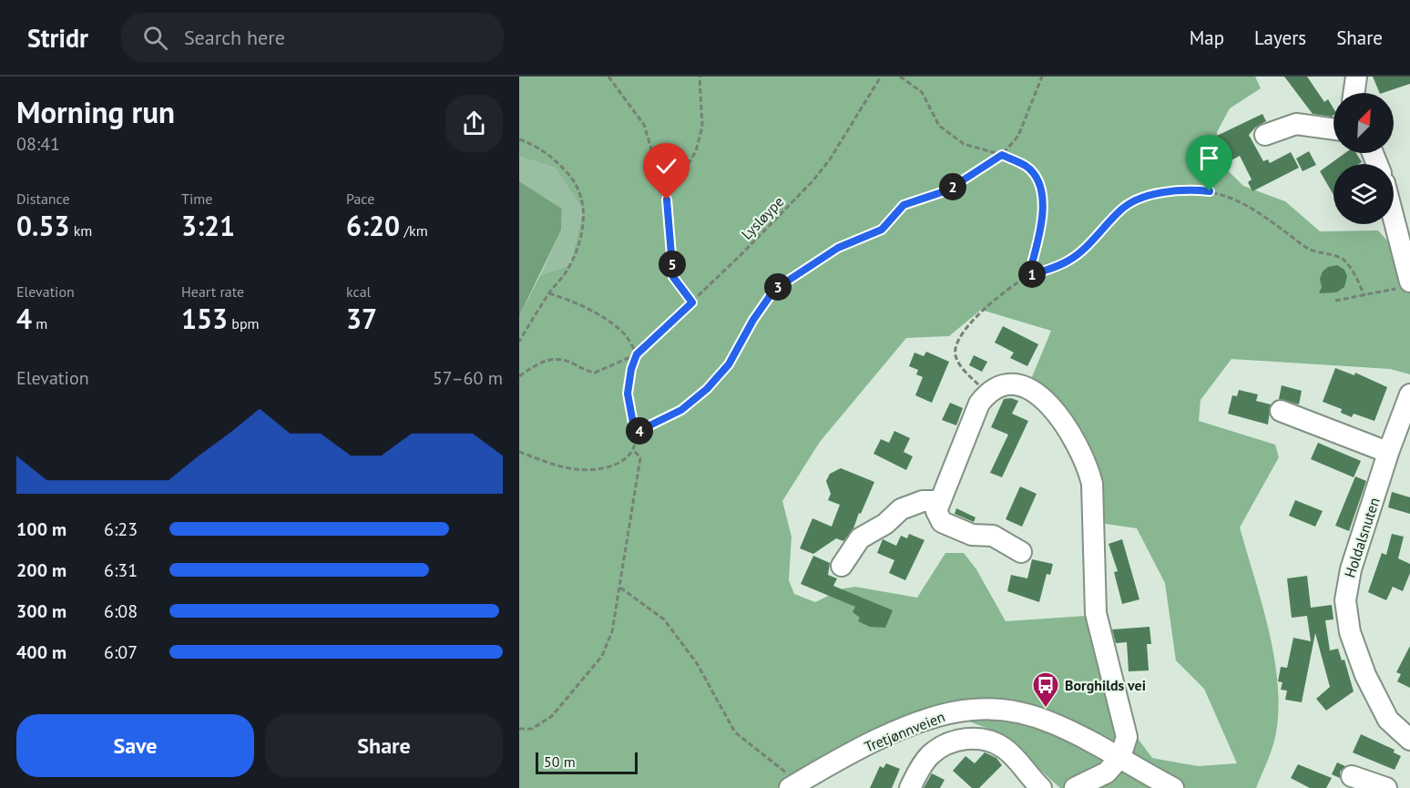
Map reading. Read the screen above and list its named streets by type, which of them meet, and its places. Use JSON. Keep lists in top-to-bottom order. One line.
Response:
{"streets":{"street":["Holdalsnuten","Tretjønnveien"],"path":["Lysløype"]},"places":{"bus stop":["Borghilds vei"]},"scale_bar":"50 m","north":"top right","page":{"header":"Stridr","search":"Search here","nav":["Map","Layers","Share"],"heading":["Morning run","08:41"],"stats":[["Distance","0.53 km"],["Time","3:21"],["Pace","6:20 /km"],["Elevation","4 m"],["Heart rate","153 bpm"],["kcal","37"]],"pins":["2","5","1","3","4"],"chart":["Elevation","57–60 m"],"list":[{"name":"100 m","note":"6:23"},{"name":"200 m","note":"6:31"},{"name":"300 m","note":"6:08"},{"name":"400 m","note":"6:07"}],"buttons":["Save","Share"],"scale":"50 m"}}
